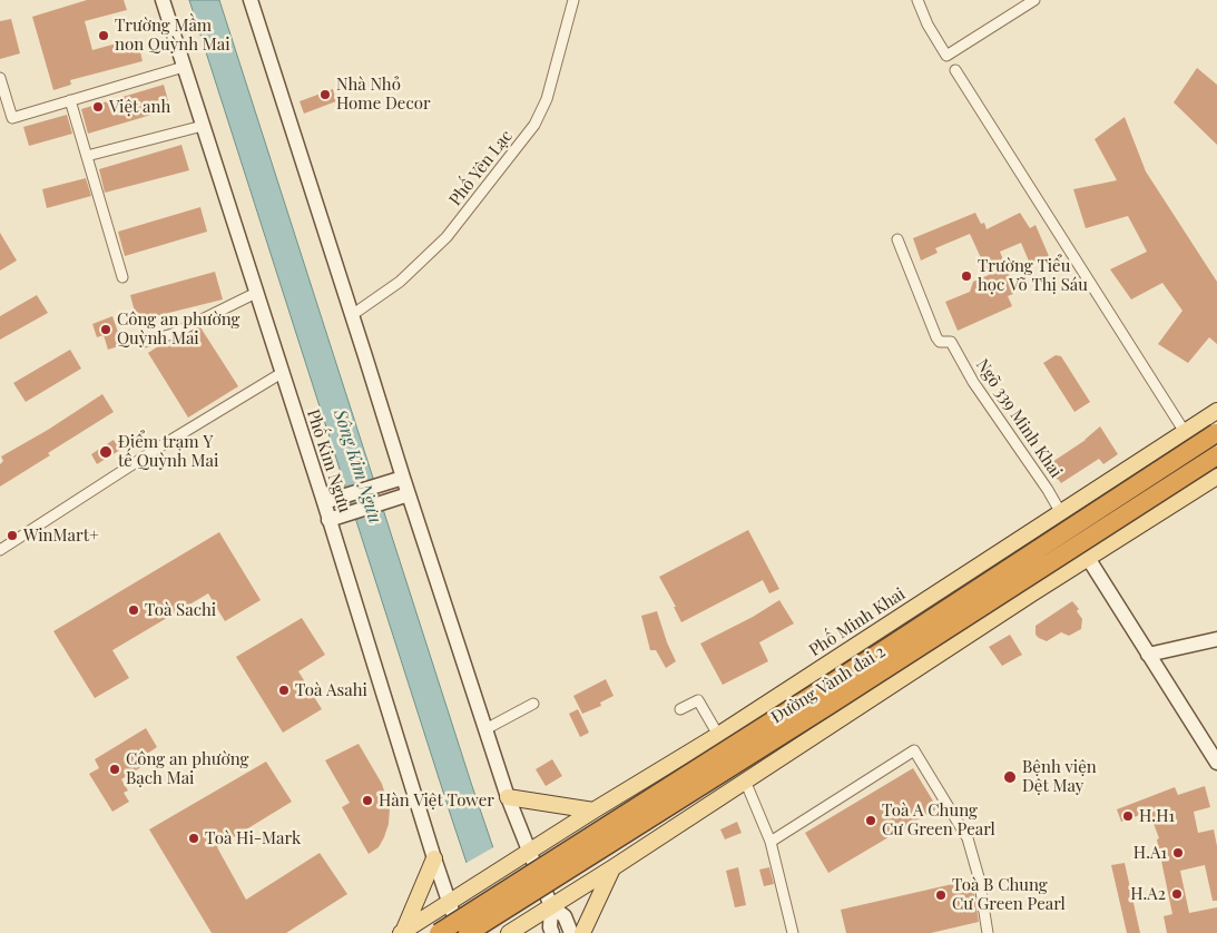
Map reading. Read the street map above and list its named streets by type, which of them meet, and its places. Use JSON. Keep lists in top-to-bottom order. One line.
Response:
{"streets":{"highway":["Đường Vành đai 2"],"main road":["Phố Kim Ngưu","Phố Minh Khai"],"street":["Phố Yên Lạc","Ngõ 339 Minh Khai"]},"crossings":[["Ngõ 339 Minh Khai","Phố Minh Khai"],["Phố Kim Ngưu","Phố Minh Khai"]],"water":["Sông Kim Ngưu"],"places":["Trường Mầm non Quỳnh Mai","Nhà Nhỏ Home Decor","Việt anh","Trường Tiểu học Võ Thị Sáu","Công an phường Quỳnh Mai","Điểm trạm Y tế Quỳnh Mai","WinMart+","Toà Sachi","Toà Asahi","Công an phường Bạch Mai","Bệnh viện Dệt May","Hàn Việt Tower","H.H1","Toà A Chung Cư Green Pearl","Toà Hi-Mark","H.A1","H.A2","Toà B Chung Cư Green Pearl"]}
